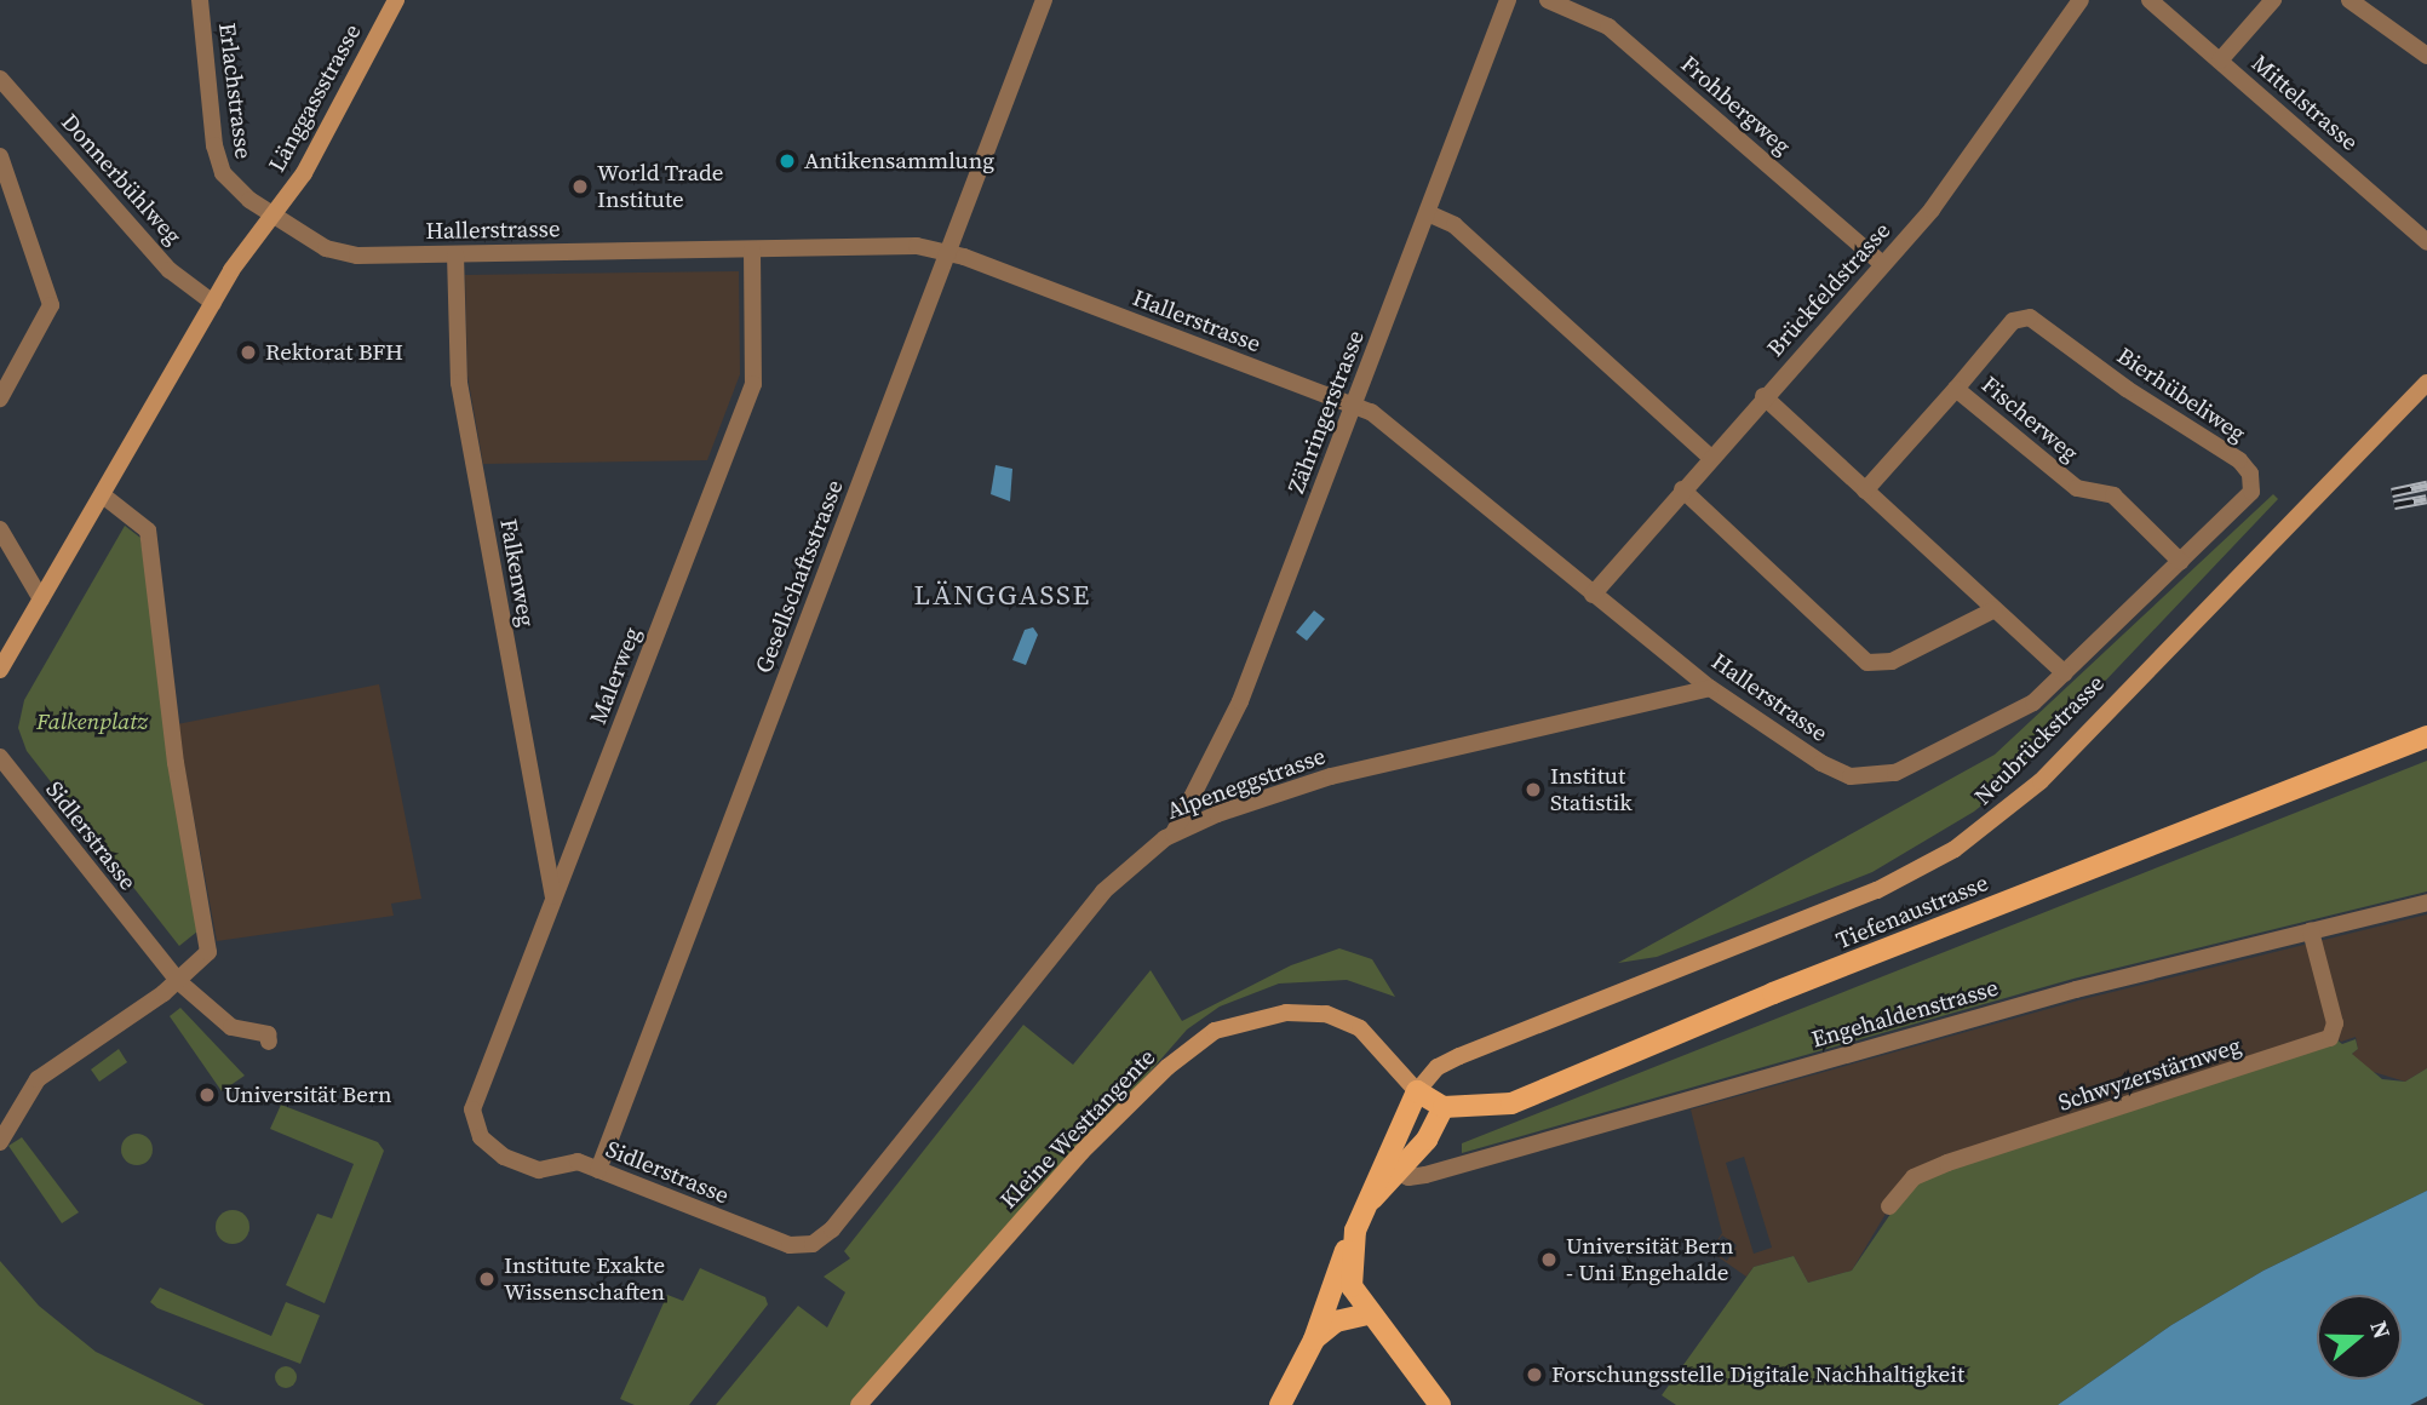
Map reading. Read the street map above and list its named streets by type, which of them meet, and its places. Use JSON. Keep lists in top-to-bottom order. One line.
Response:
{"streets":{"main road":["Länggassstrasse","Neubrückstrasse","Tiefenaustrasse","Kleine Westtangente"],"street":["Erlachstrasse","Mittelstrasse","Frohbergweg","Donnerbühlweg","Hallerstrasse","Brückfeldstrasse","Bierhübeliweg","Zähringerstrasse","Fischerweg","Falkenweg","Gesellschaftsstrasse","Malerweg","Alpeneggstrasse","Sidlerstrasse","Engehaldenstrasse","Schwyzerstärnweg"]},"crossings":[["Erlachstrasse","Länggassstrasse"],["Erlachstrasse","Hallerstrasse"],["Länggassstrasse","Hallerstrasse"],["Frohbergweg","Brückfeldstrasse"],["Hallerstrasse","Brückfeldstrasse"],["Hallerstrasse","Bierhübeliweg"],["Hallerstrasse","Zähringerstrasse"],["Hallerstrasse","Falkenweg"],["Hallerstrasse","Gesellschaftsstrasse"],["Hallerstrasse","Malerweg"],["Hallerstrasse","Alpeneggstrasse"],["Bierhübeliweg","Fischerweg"],["Zähringerstrasse","Alpeneggstrasse"],["Falkenweg","Malerweg"],["Gesellschaftsstrasse","Sidlerstrasse"],["Malerweg","Sidlerstrasse"],["Neubrückstrasse","Kleine Westtangente"],["Alpeneggstrasse","Sidlerstrasse"],["Engehaldenstrasse","Schwyzerstärnweg"]],"districts":["LÄNGGASSE"],"parks":["Falkenplatz"],"places":["Antikensammlung","World Trade Institute","Rektorat BFH","Institut Statistik","Universität Bern","Universität Bern - Uni Engehalde","Institute Exakte Wissenschaften","Forschungsstelle Digitale Nachhaltigkeit"],"north":"right"}
